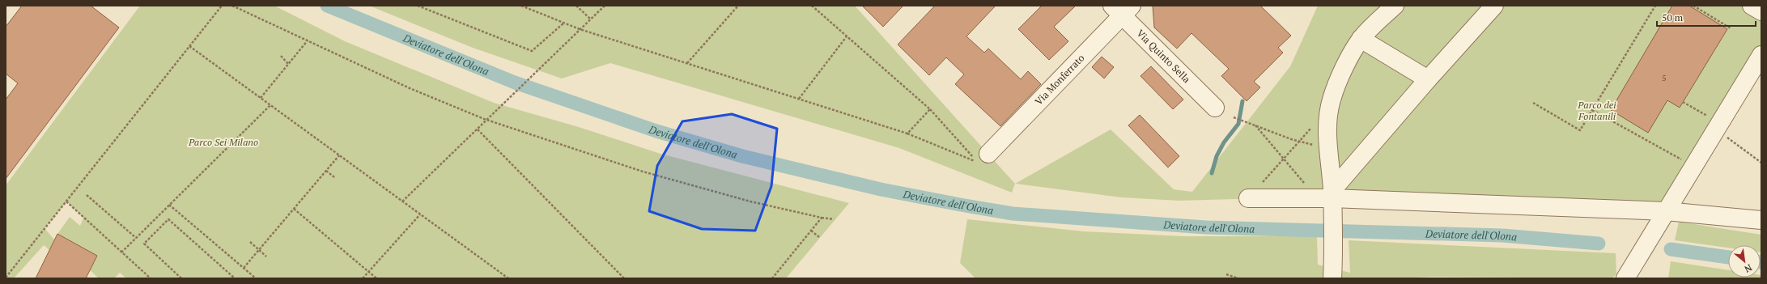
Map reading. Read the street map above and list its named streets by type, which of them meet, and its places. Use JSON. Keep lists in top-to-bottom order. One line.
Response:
{"streets":{"street":["Via Quinto Sella","Via Monferrato"]},"crossings":[["Via Quinto Sella","Via Monferrato"]],"water":["Deviatore dell'Olona"],"parks":["Parco dei Fontanili","Parco Sei Milano"],"house_numbers":["5"],"scale_bar":"50 m","north":"bottom right"}
